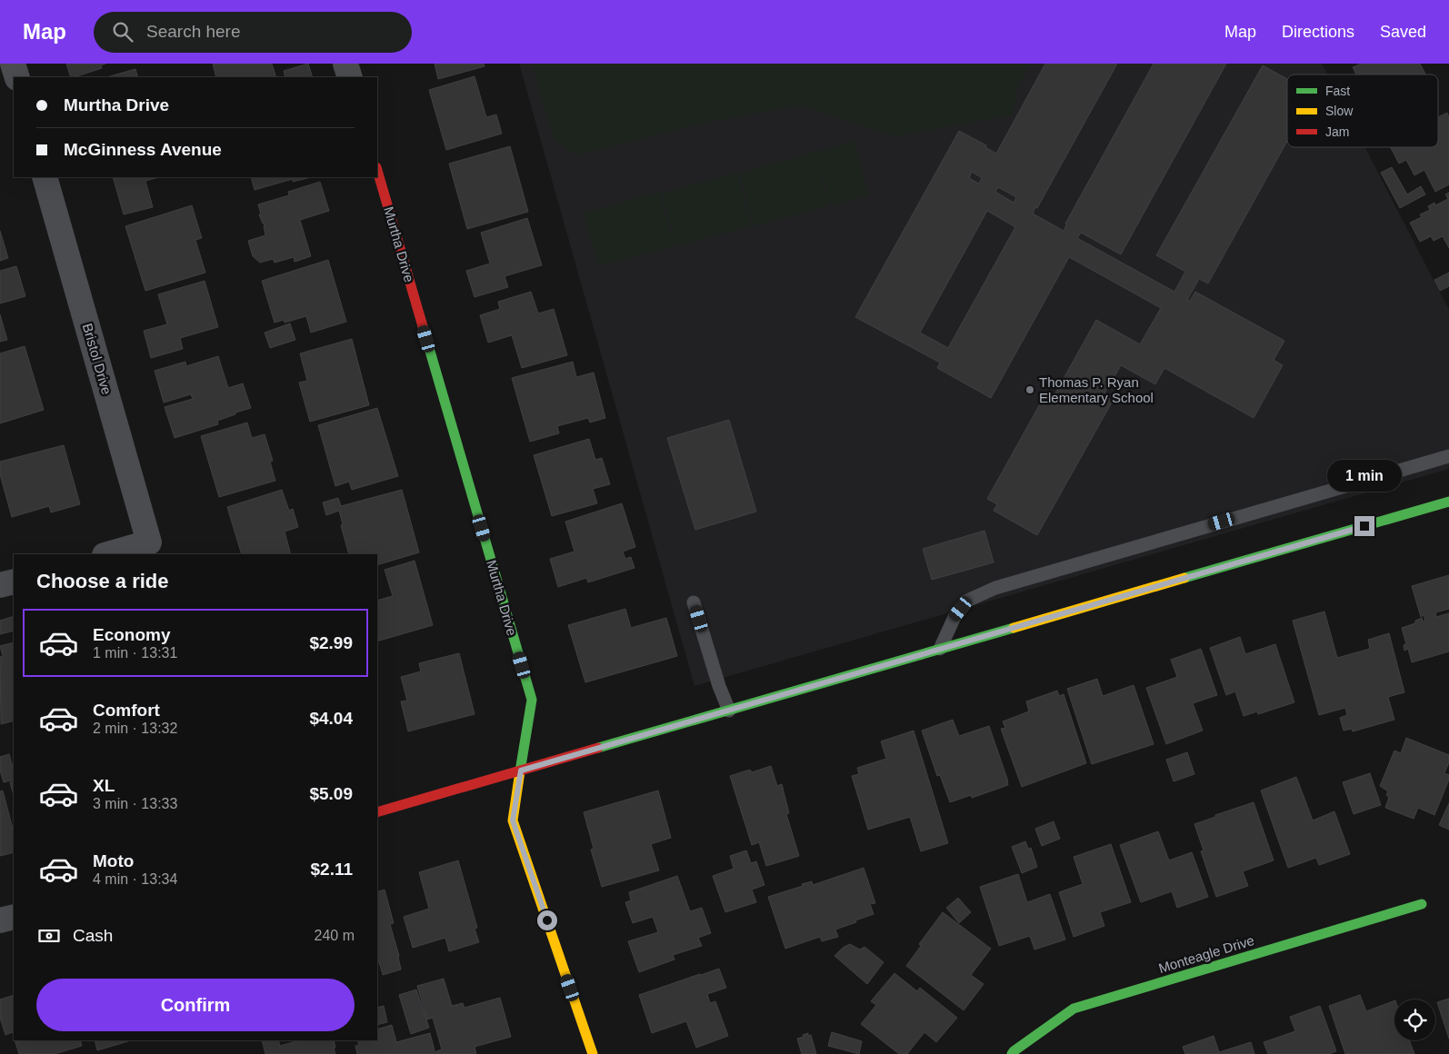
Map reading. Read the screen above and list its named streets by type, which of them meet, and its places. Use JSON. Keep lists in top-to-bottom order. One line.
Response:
{"streets":{"street":["Murtha Drive","Bristol Drive","Monteagle Drive"]},"places":["Thomas P. Ryan Elementary School"],"legend":["Fast","Slow","Jam"],"page":{"header":"Map","search":"Search here","nav":["Map","Directions","Saved"],"banner":["Murtha Drive","McGinness Avenue"],"bubble":"1 min","heading":"Choose a ride","list":[{"name":"Economy","note":"1 min · 13:31","value":"$2.99"},{"name":"Comfort","note":"2 min · 13:32","value":"$4.04"},{"name":"XL","note":"3 min · 13:33","value":"$5.09"},{"name":"Moto","note":"4 min · 13:34","value":"$2.11"}],"pay":["Cash","240 m"],"buttons":"Confirm"}}
